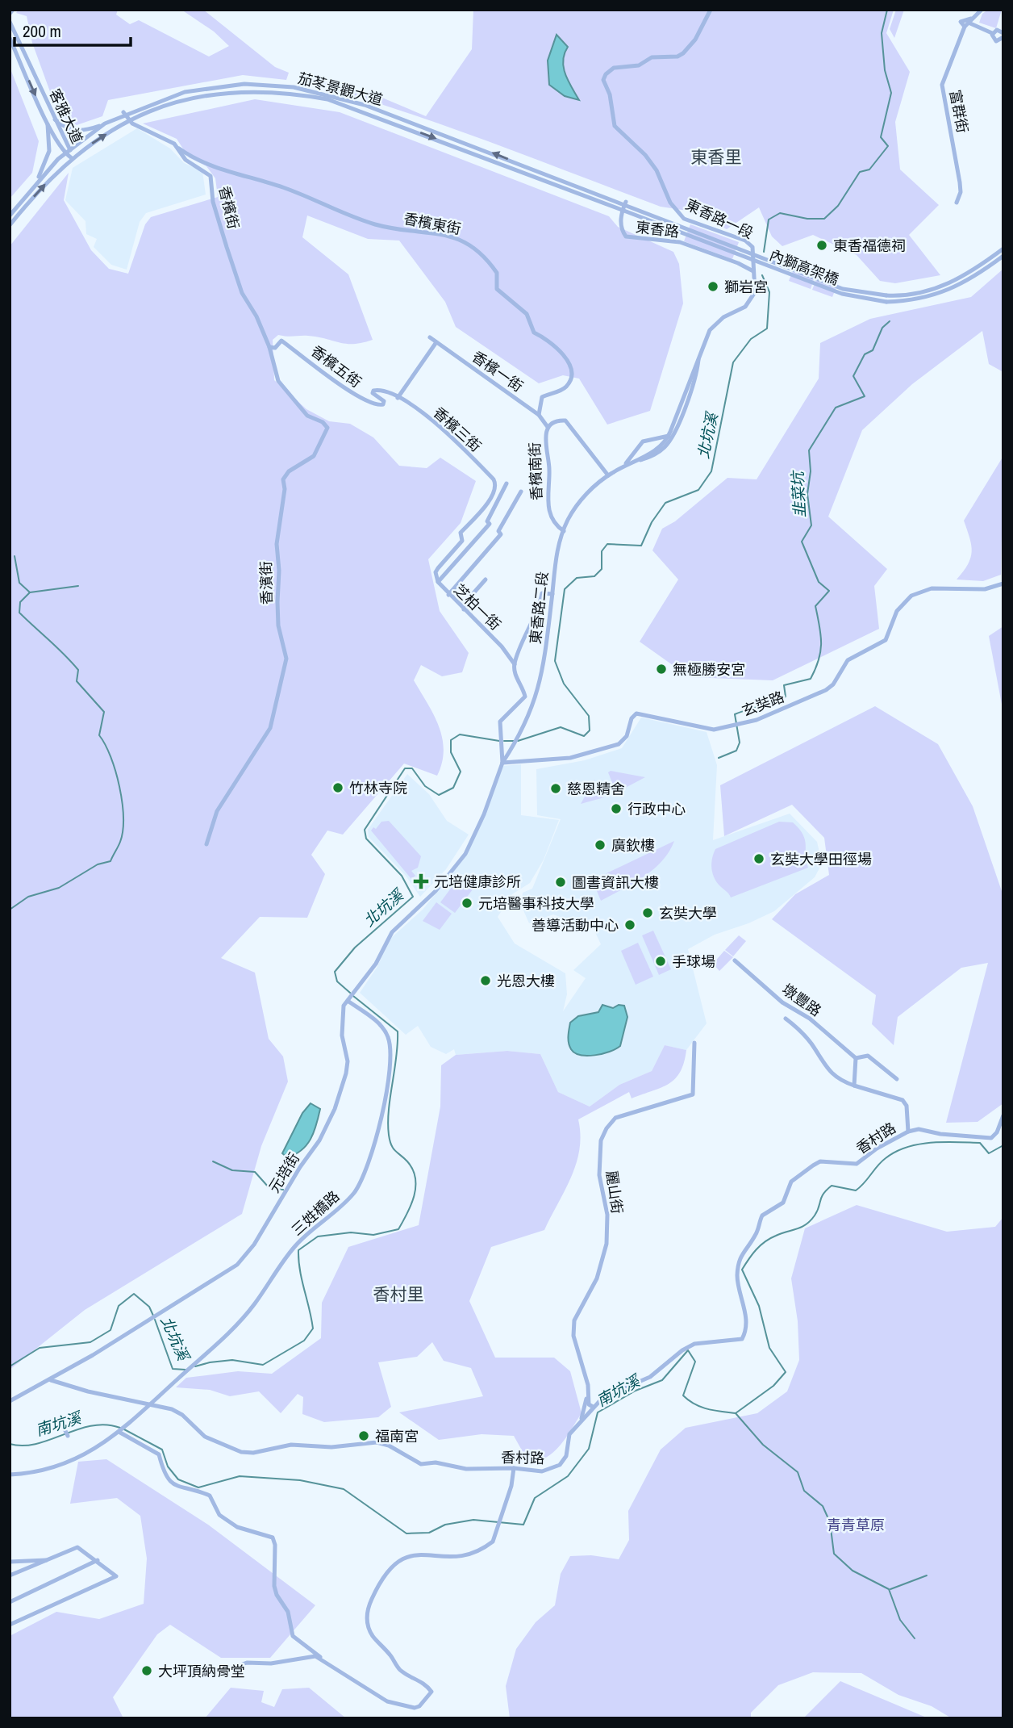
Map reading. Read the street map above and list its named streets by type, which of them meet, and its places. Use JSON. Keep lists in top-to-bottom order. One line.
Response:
{"streets":{"street":["茄苳景觀大道","富群街","客雅大道","香檳街","東香路一段","香檳東街","東香路","內獅高架橋","香檳五街","香檳一街","香檳三街","香檳南街","香濱街","芝柏一街","東香路二段","玄奘路","墩豐路","香村路","元培街","麗山街","三姓橋路"]},"crossings":[["茄苳景觀大道","客雅大道"],["茄苳景觀大道","香檳街"],["茄苳景觀大道","東香路"],["茄苳景觀大道","內獅高架橋"],["香檳街","香檳東街"],["香檳街","香檳五街"],["香檳街","香濱街"],["東香路一段","東香路"],["香檳東街","香檳一街"],["東香路","內獅高架橋"],["香檳五街","香檳三街"],["香檳五街","香濱街"],["香檳一街","香檳南街"],["香檳三街","芝柏一街"],["香檳南街","東香路二段"],["東香路二段","玄奘路"],["墩豐路","香村路"],["香村路","元培街"],["香村路","麗山街"],["香村路","三姓橋路"],["元培街","三姓橋路"]],"districts":["東香里","香村里"],"water":["北坑溪","韭菜坑","南坑溪"],"parks":["青青草原"],"places":{"other":["東香福德祠","獅岩宮","無極勝安宮","竹林寺院","慈恩精舍","行政中心","廣欽樓","玄奘大學田徑場","圖書資訊大樓","元培醫事科技大學","玄奘大學","善導活動中心","手球場","光恩大樓","福南宮","大坪頂納骨堂"],"health":["元培健康診所"]},"scale_bar":"200 m"}
